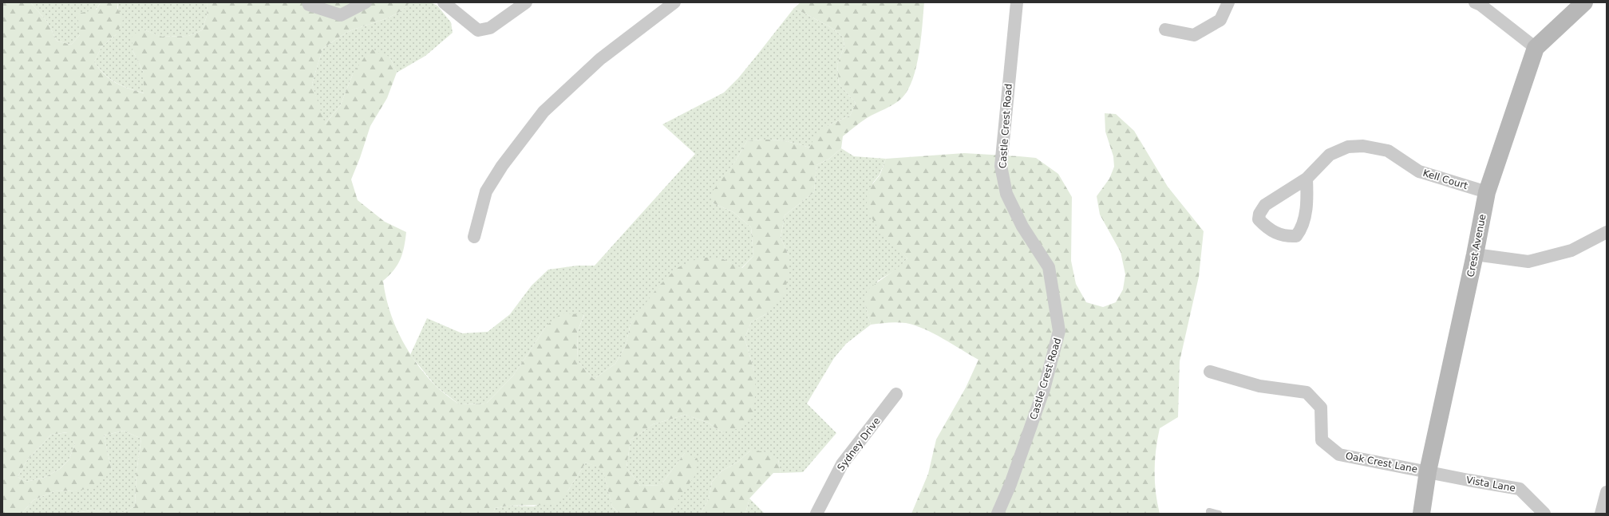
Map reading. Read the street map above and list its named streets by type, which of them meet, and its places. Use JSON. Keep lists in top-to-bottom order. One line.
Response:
{"streets":{"street":["Castle Crest Road","Kell Court","Crest Avenue","Sydney Drive","Oak Crest Lane","Vista Lane"]},"crossings":[["Kell Court","Crest Avenue"],["Crest Avenue","Oak Crest Lane"],["Crest Avenue","Vista Lane"],["Oak Crest Lane","Vista Lane"]]}
